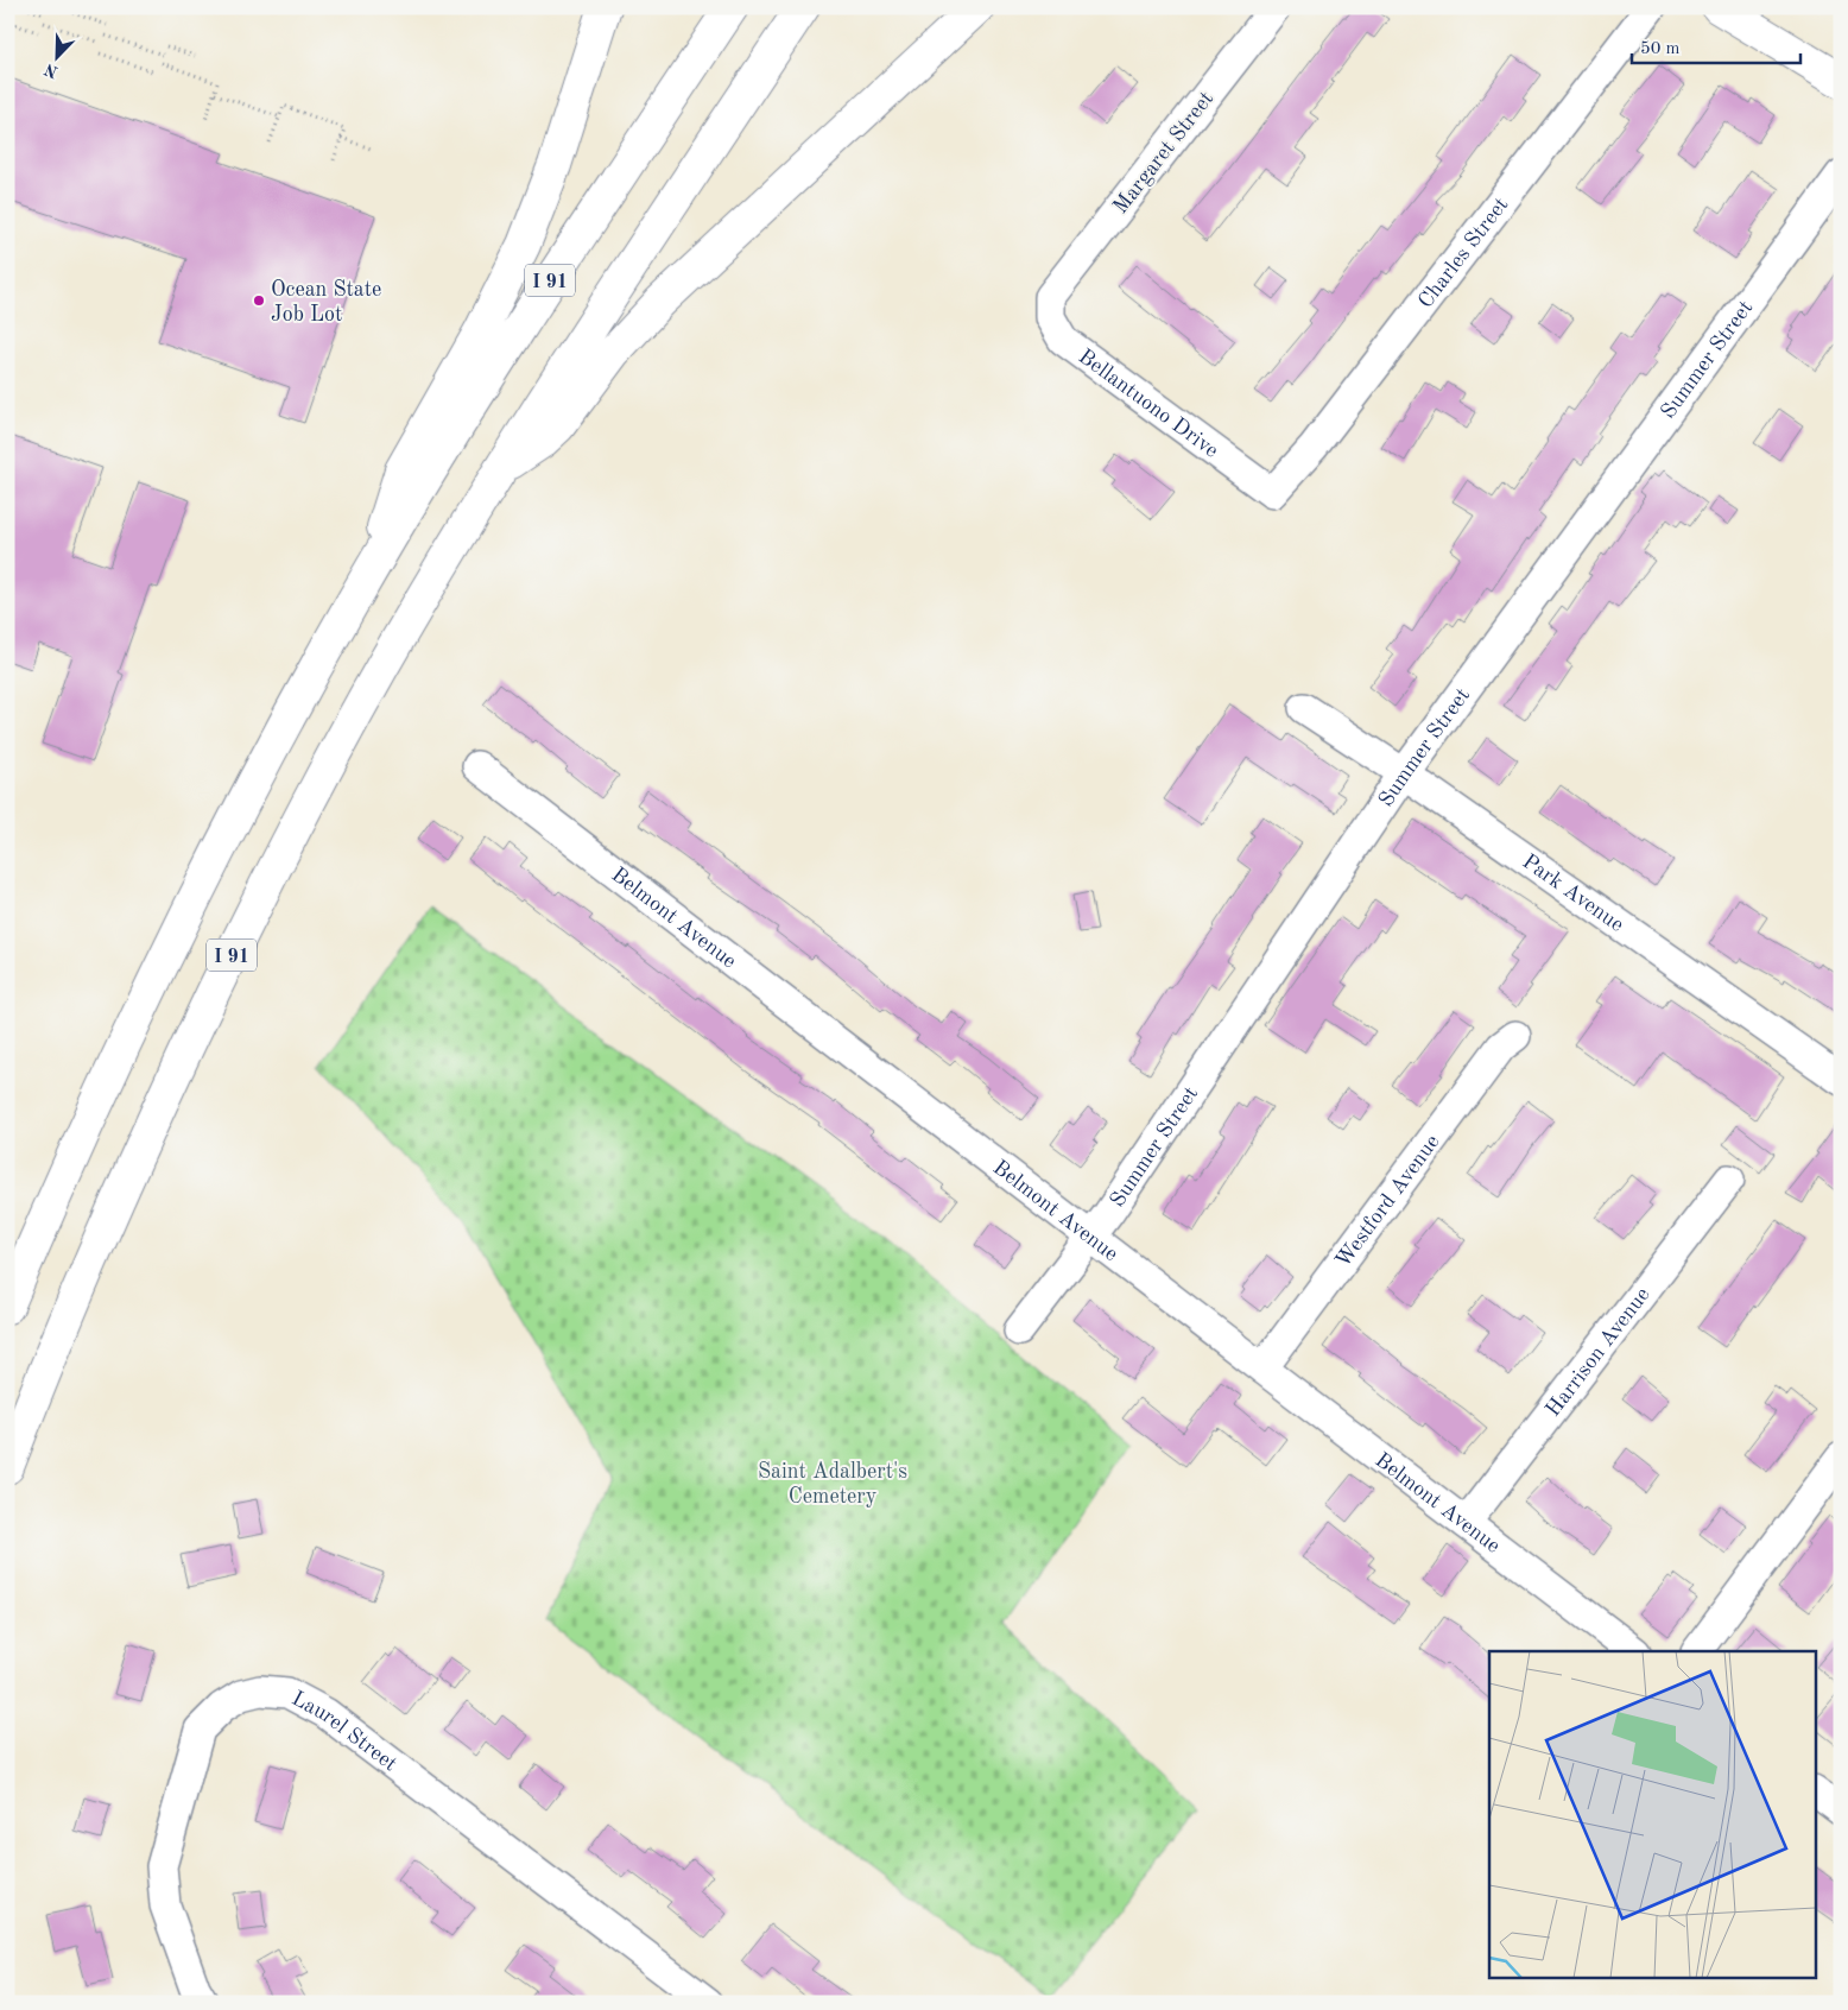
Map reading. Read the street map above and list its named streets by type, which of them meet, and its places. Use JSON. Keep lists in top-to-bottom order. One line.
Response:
{"streets":{"main road":["I 91"],"street":["Margaret Street","Charles Street","Summer Street","Bellantuono Drive","Park Avenue","Belmont Avenue","Westford Avenue","Harrison Avenue","Laurel Street"]},"crossings":[["Margaret Street","Bellantuono Drive"],["Charles Street","Bellantuono Drive"],["Summer Street","Park Avenue"],["Summer Street","Belmont Avenue"],["Belmont Avenue","Westford Avenue"],["Belmont Avenue","Harrison Avenue"]],"parks":["Saint Adalbert's Cemetery"],"places":["Ocean State Job Lot"],"scale_bar":"50 m","north":"bottom left"}
